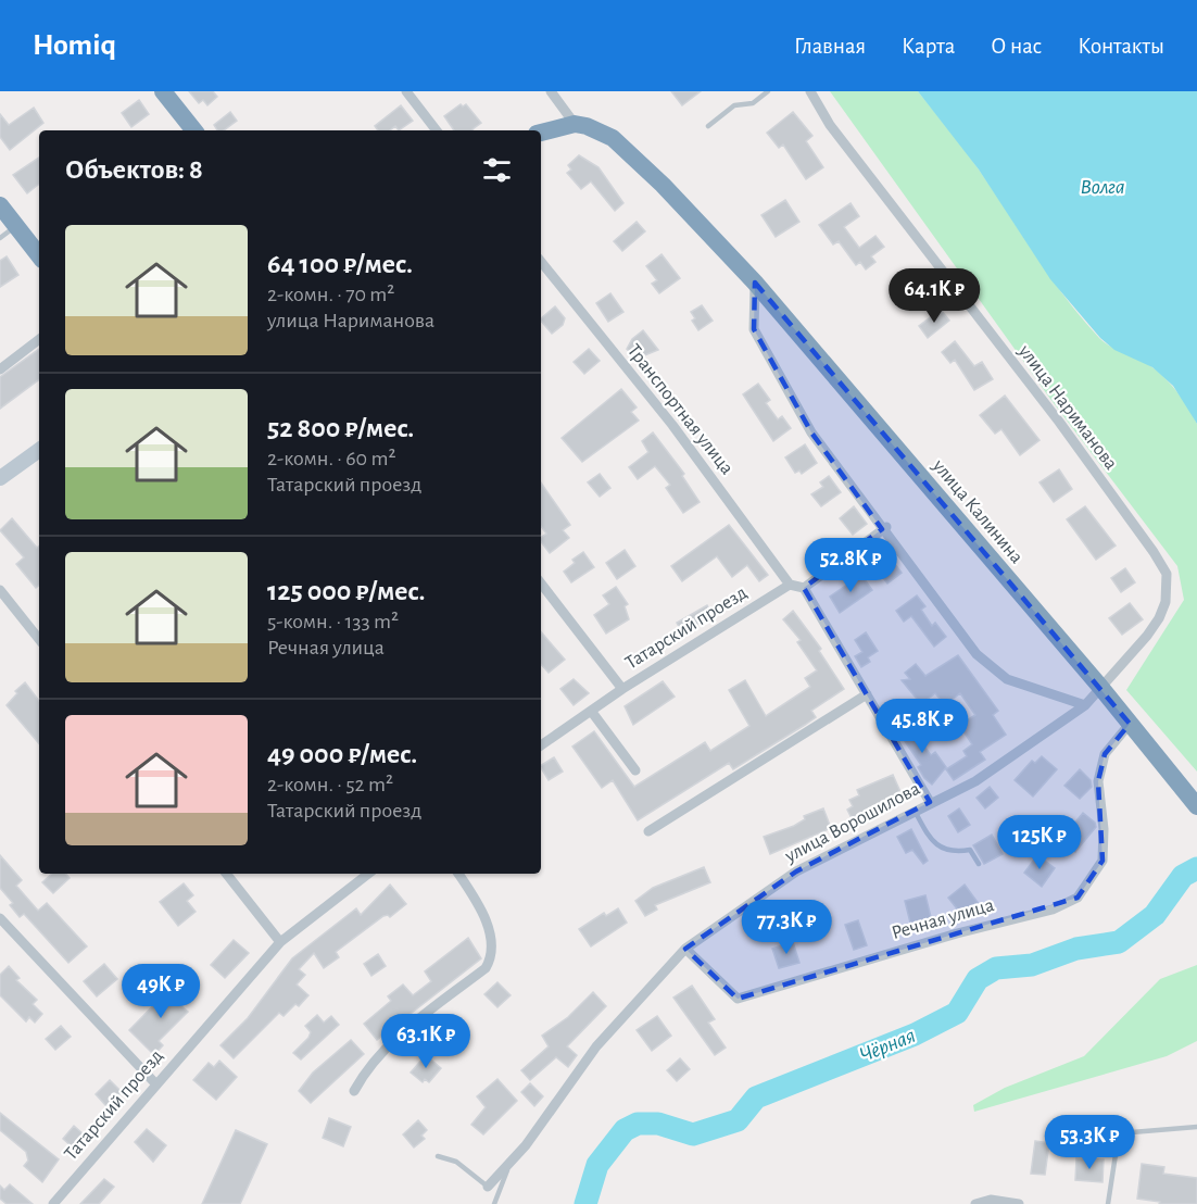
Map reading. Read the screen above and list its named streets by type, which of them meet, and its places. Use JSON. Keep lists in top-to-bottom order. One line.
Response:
{"streets":{"highway":["улица Калинина"],"street":["улица Нариманова","Транспортная улица","Татарский проезд","улица Ворошилова","Речная улица"]},"crossings":[["улица Нариманова","улица Калинина"],["улица Нариманова","улица Ворошилова"],["Транспортная улица","Татарский проезд"],["улица Калинина","улица Ворошилова"],["улица Калинина","Речная улица"],["улица Ворошилова","Речная улица"]],"water":["Волга","Чёрная"],"page":{"header":"Homiq","nav":["Главная","Карта","О нас","Контакты"],"heading":"Объектов: 8","list":[{"name":"64 100 ₽/мес.","note":"2-комн. · 70 m² · улица Нариманова"},{"name":"52 800 ₽/мес.","note":"2-комн. · 60 m² · Татарский проезд"},{"name":"125 000 ₽/мес.","note":"5-комн. · 133 m² · Речная улица"},{"name":"49 000 ₽/мес.","note":"2-комн. · 52 m² · Татарский проезд"}],"price":["64.1K ₽","52.8K ₽","45.8K ₽","125K ₽","77.3K ₽","49K ₽","63.1K ₽","53.3K ₽"]}}
